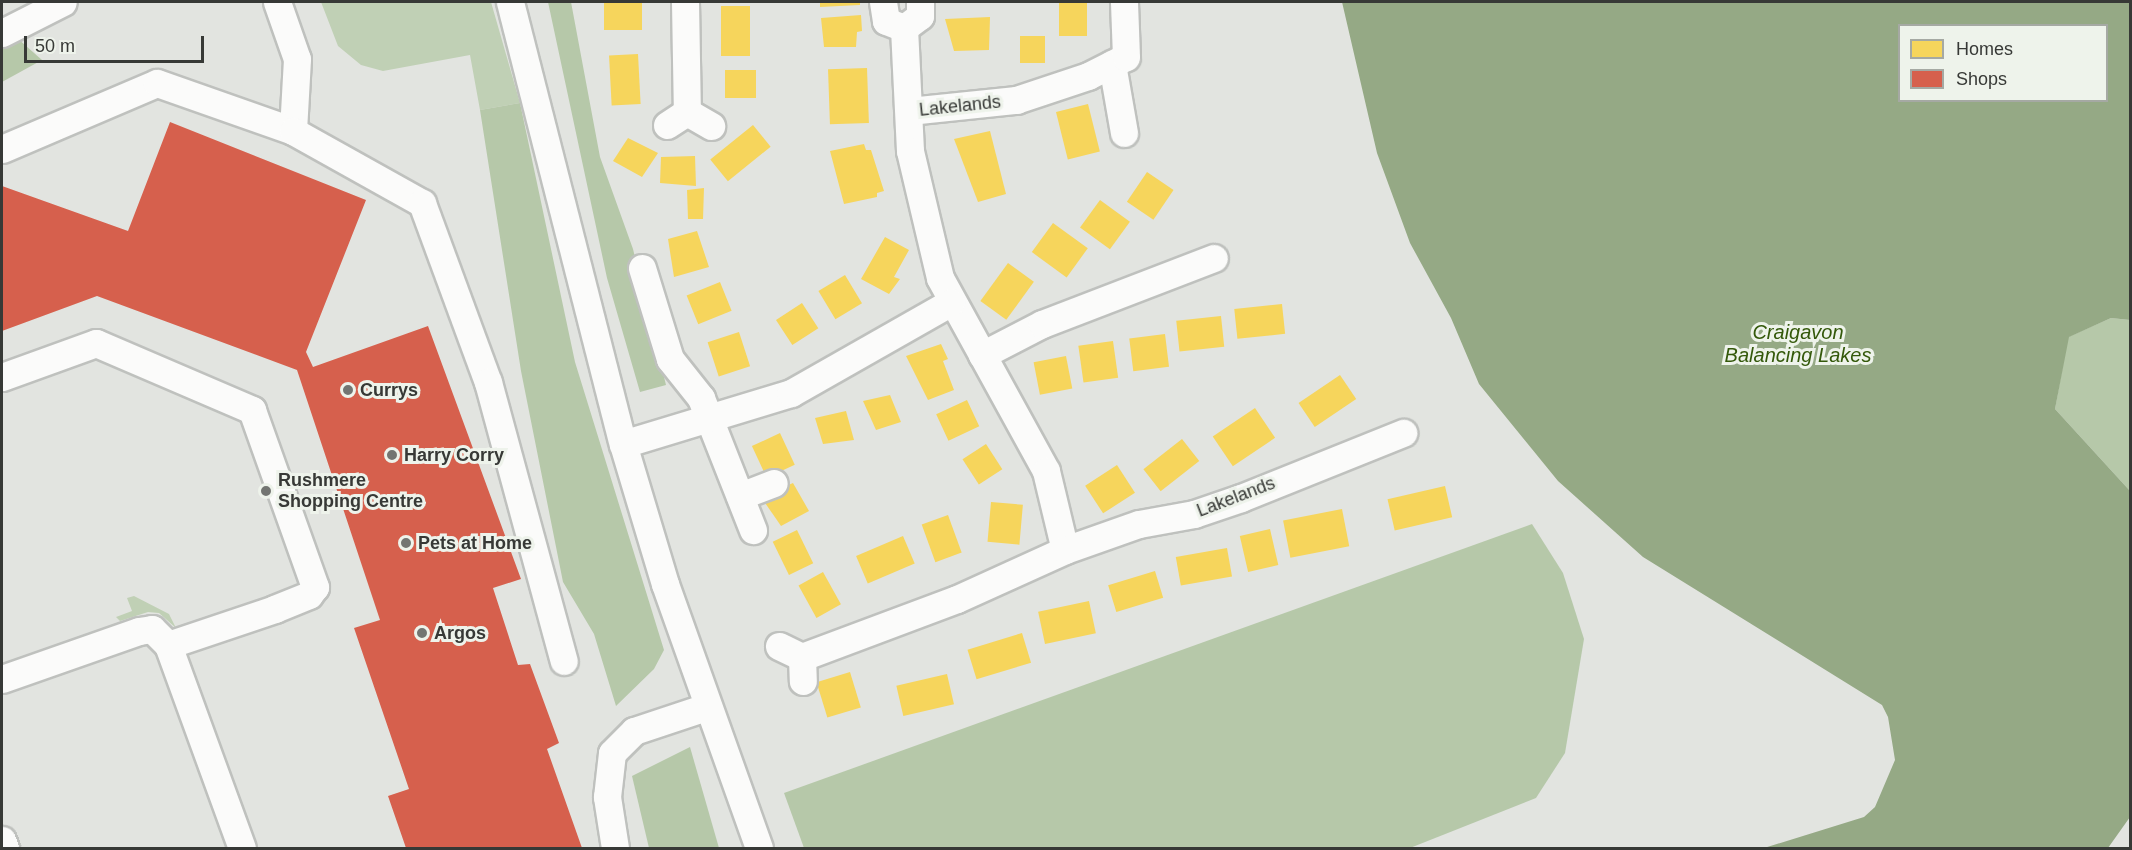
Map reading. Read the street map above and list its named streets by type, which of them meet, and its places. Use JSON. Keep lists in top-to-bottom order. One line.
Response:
{"streets":{"street":["Lakelands"]},"water":["Craigavon Balancing Lakes"],"places":["Currys","Harry Corry","Rushmere Shopping Centre","Pets at Home","Argos"],"legend":["Homes","Shops"],"scale_bar":"50 m"}
